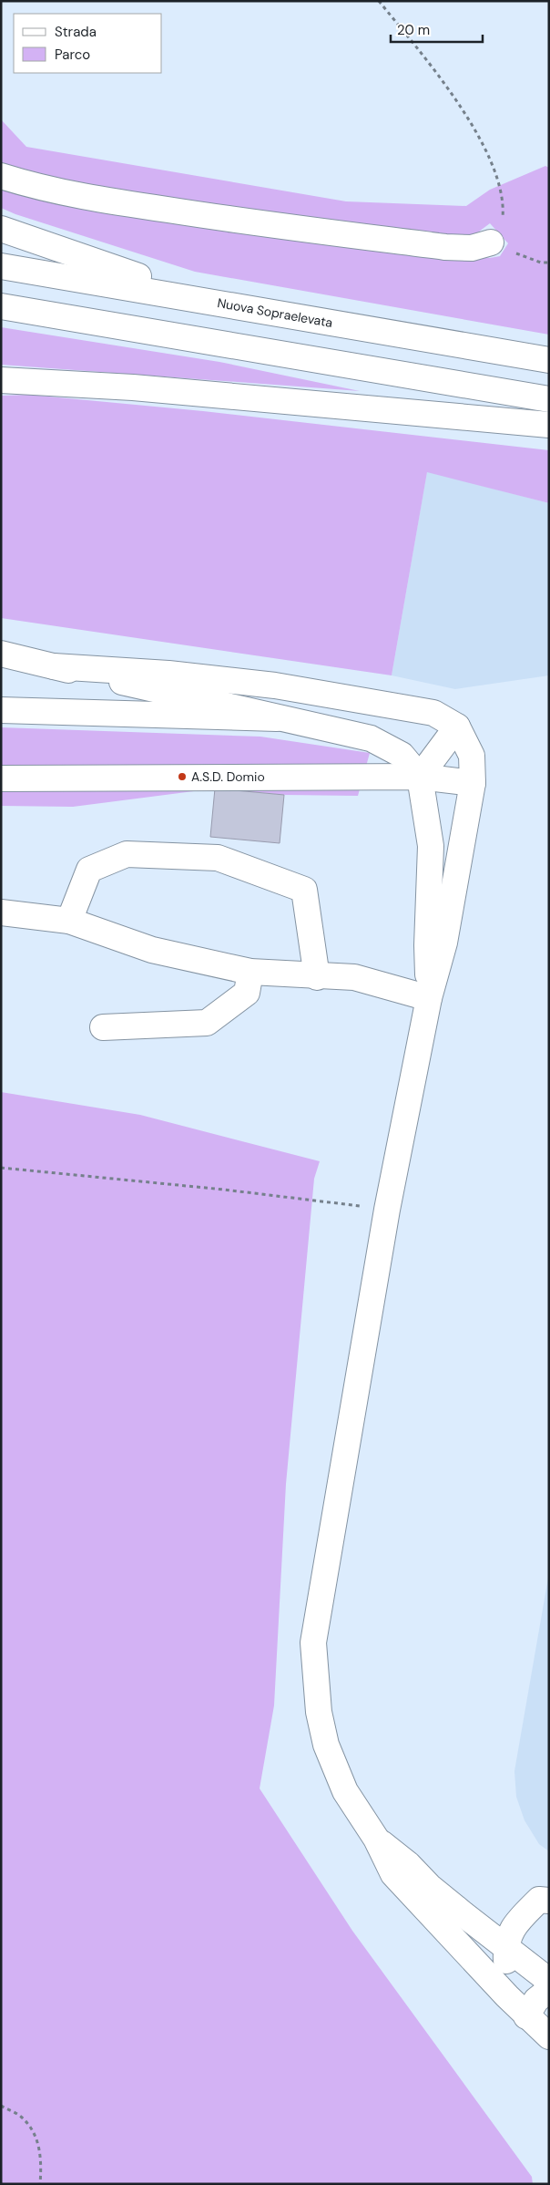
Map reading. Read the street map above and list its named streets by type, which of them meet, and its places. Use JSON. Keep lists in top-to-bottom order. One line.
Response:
{"streets":{"main road":["Nuova Sopraelevata"]},"places":["A.S.D. Domio"],"legend":["Strada","Parco"],"scale_bar":"20 m"}
